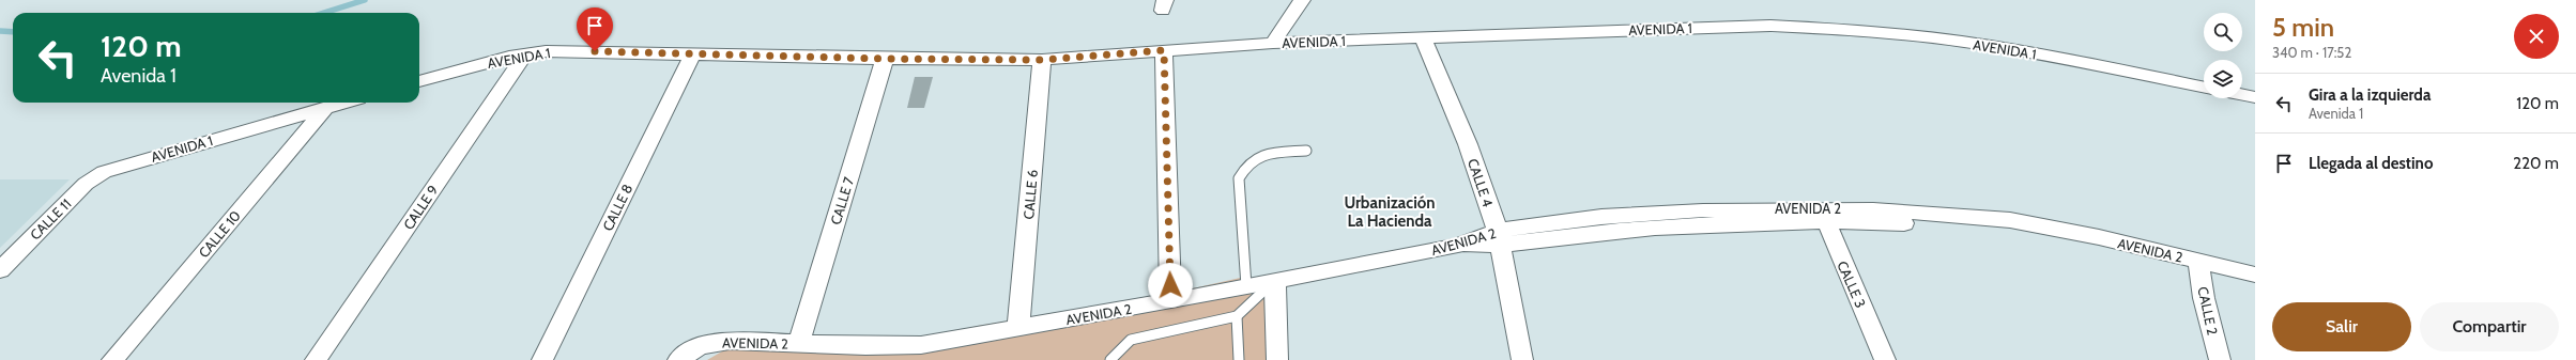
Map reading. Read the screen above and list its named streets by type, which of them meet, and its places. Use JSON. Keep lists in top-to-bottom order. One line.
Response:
{"streets":{"street":["AVENIDA 1","CALLE 4","CALLE 6","CALLE 7","CALLE 9","CALLE 8","AVENIDA 2","CALLE 11","CALLE 10","CALLE 3","CALLE 2"]},"crossings":[["AVENIDA 1","CALLE 4"],["AVENIDA 1","CALLE 6"],["AVENIDA 1","CALLE 7"],["AVENIDA 1","CALLE 9"],["AVENIDA 1","CALLE 8"],["AVENIDA 1","CALLE 11"],["AVENIDA 1","CALLE 10"],["CALLE 4","AVENIDA 2"],["CALLE 6","AVENIDA 2"],["CALLE 7","AVENIDA 2"],["AVENIDA 2","CALLE 3"],["AVENIDA 2","CALLE 2"]],"districts":["Urbanización La Hacienda"],"page":{"heading":["5 min","340 m · 17:52"],"turn":["120 m","Avenida 1"],"list":[{"name":"Gira a la izquierda","note":"Avenida 1","value":"120 m"},{"name":"Llegada al destino","value":"220 m"}],"buttons":["Salir","Compartir"]}}
